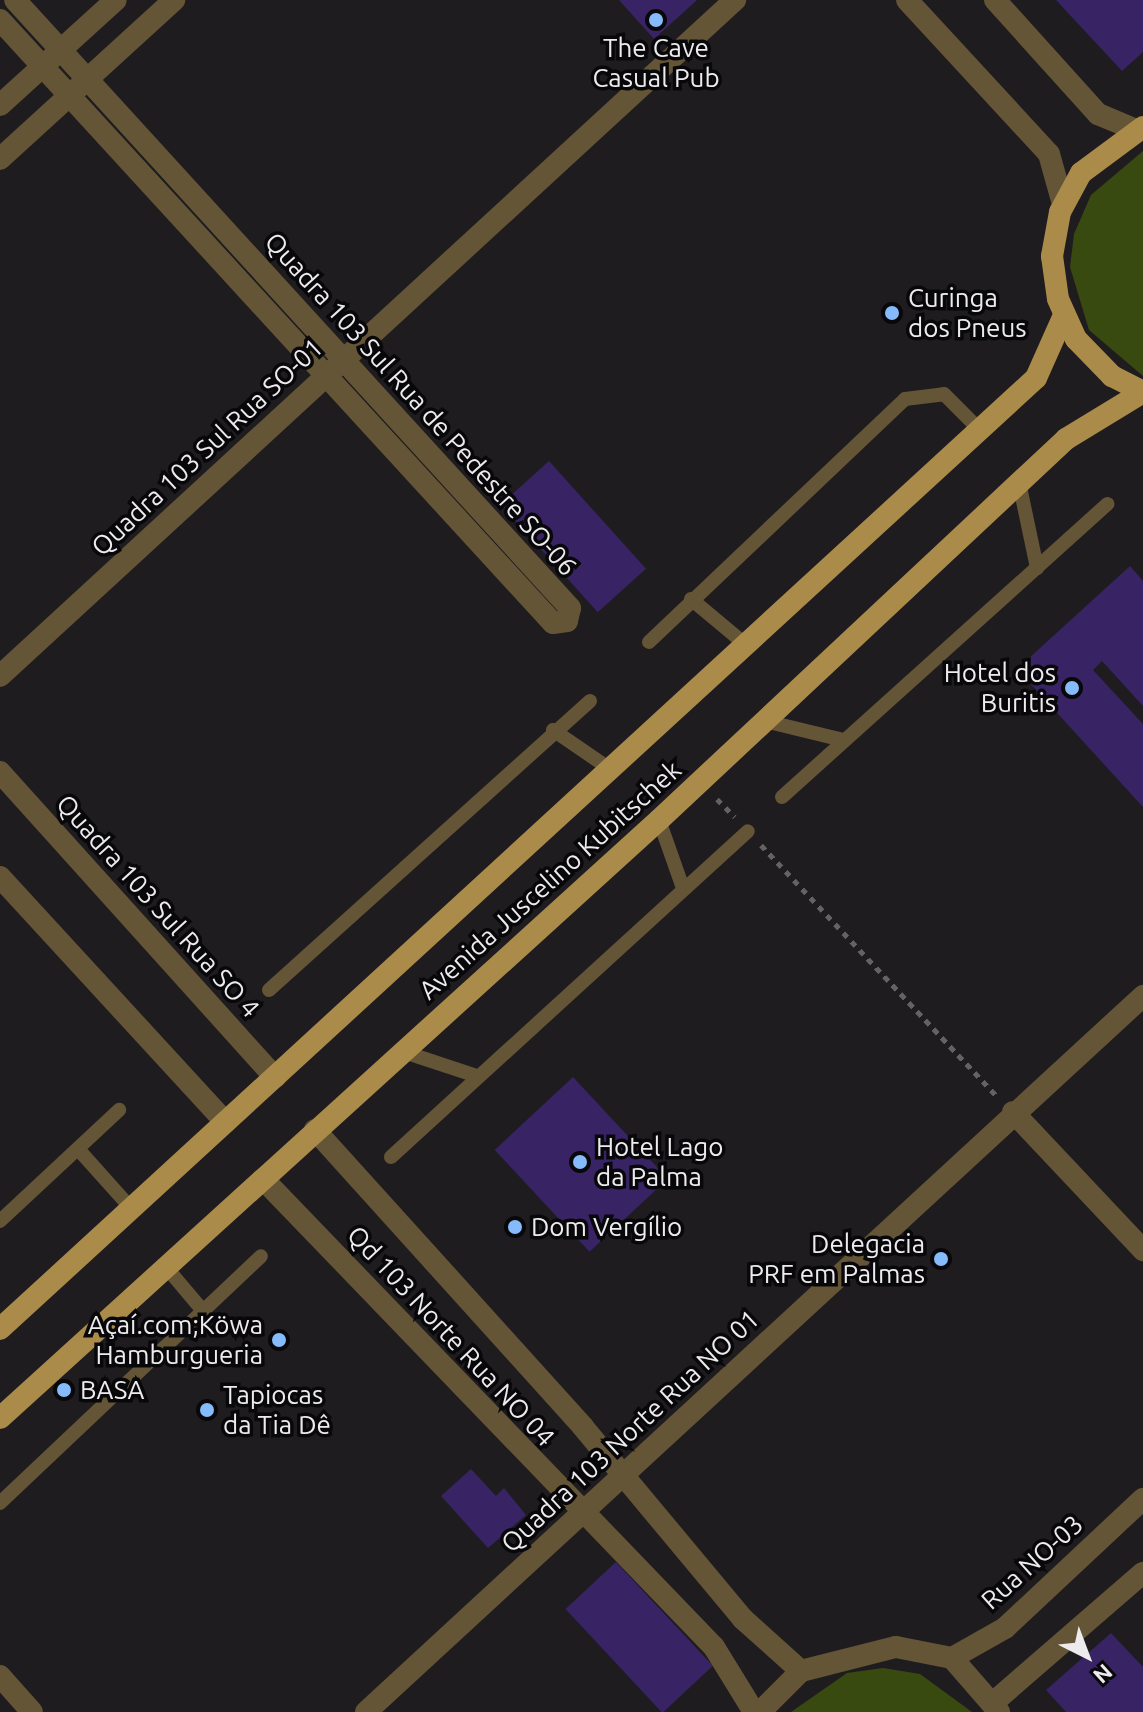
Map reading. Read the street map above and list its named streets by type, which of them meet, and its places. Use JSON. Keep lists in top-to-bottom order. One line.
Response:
{"streets":{"main road":["Avenida Juscelino Kubitschek"],"street":["Quadra 103 Sul Rua de Pedestre SO-06","Quadra 103 Sul Rua SO-01","Quadra 103 Sul Rua SO 4","Qd 103 Norte Rua NO 04","Quadra 103 Norte Rua NO 01","Rua NO-03"]},"crossings":[["Quadra 103 Sul Rua de Pedestre SO-06","Quadra 103 Sul Rua SO-01"],["Avenida Juscelino Kubitschek","Quadra 103 Sul Rua SO 4"],["Avenida Juscelino Kubitschek","Qd 103 Norte Rua NO 04"],["Qd 103 Norte Rua NO 04","Quadra 103 Norte Rua NO 01"]],"places":["The Cave Casual Pub","Curinga dos Pneus","Hotel dos Buritis","Hotel Lago da Palma","Dom Vergílio","Delegacia PRF em Palmas","Açaí.com;Köwa Hamburgueria","BASA","Tapiocas da Tia Dê"],"north":"bottom right"}
